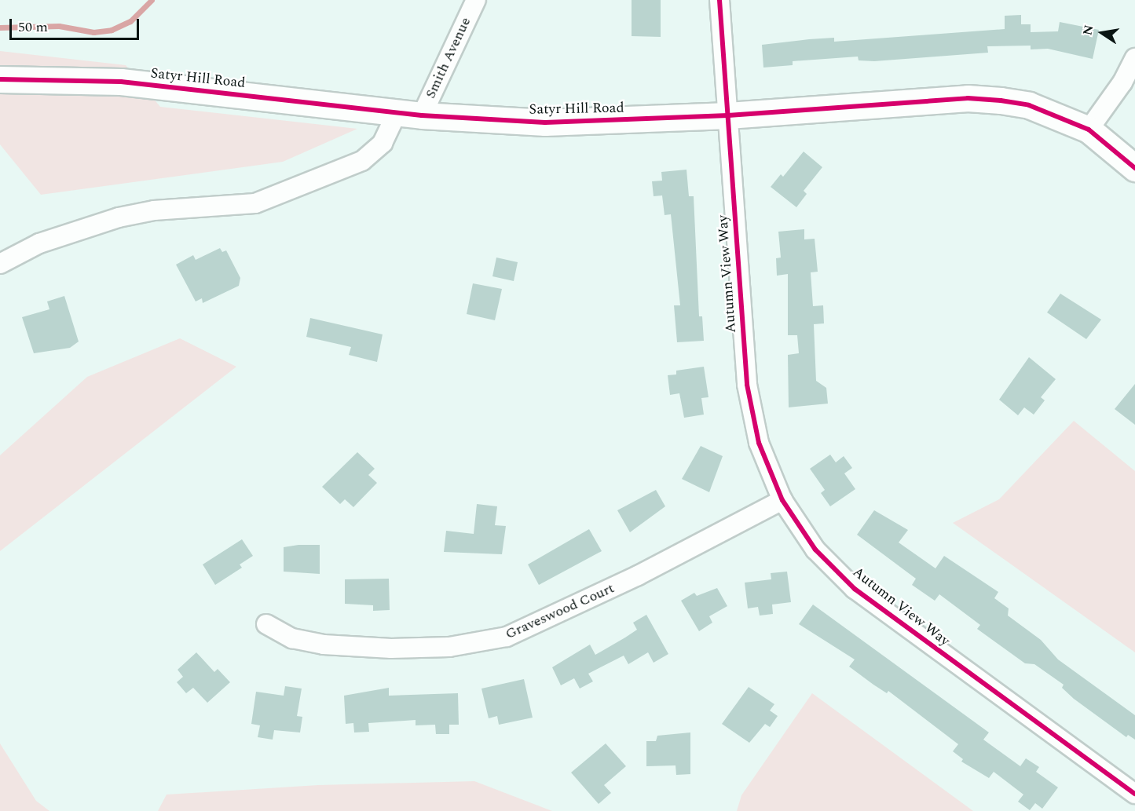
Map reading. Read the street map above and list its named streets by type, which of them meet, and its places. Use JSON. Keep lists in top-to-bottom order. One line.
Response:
{"streets":{"street":["Smith Avenue","Satyr Hill Road","Autumn View Way","Graveswood Court"]},"crossings":[["Smith Avenue","Satyr Hill Road"],["Satyr Hill Road","Autumn View Way"],["Autumn View Way","Graveswood Court"]],"scale_bar":"50 m","north":"left"}
